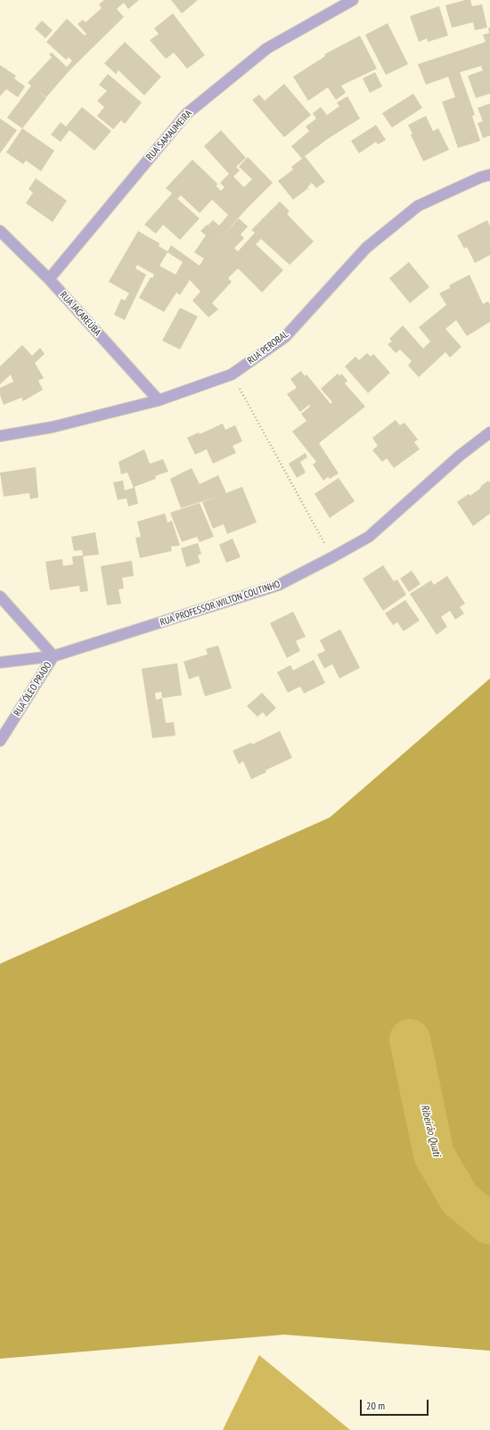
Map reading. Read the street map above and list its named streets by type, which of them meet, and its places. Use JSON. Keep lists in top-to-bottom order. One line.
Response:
{"streets":{"street":["RUA SAMAUMEIRA","RUA JACAREÚBA","RUA PEROBAL","RUA PROFESSOR WILTON COUTINHO","RUA ÓLEO PRADO"]},"crossings":[["RUA SAMAUMEIRA","RUA JACAREÚBA"],["RUA JACAREÚBA","RUA PEROBAL"],["RUA PROFESSOR WILTON COUTINHO","RUA ÓLEO PRADO"]],"water":["Ribeirão Quati"],"scale_bar":"20 m"}
